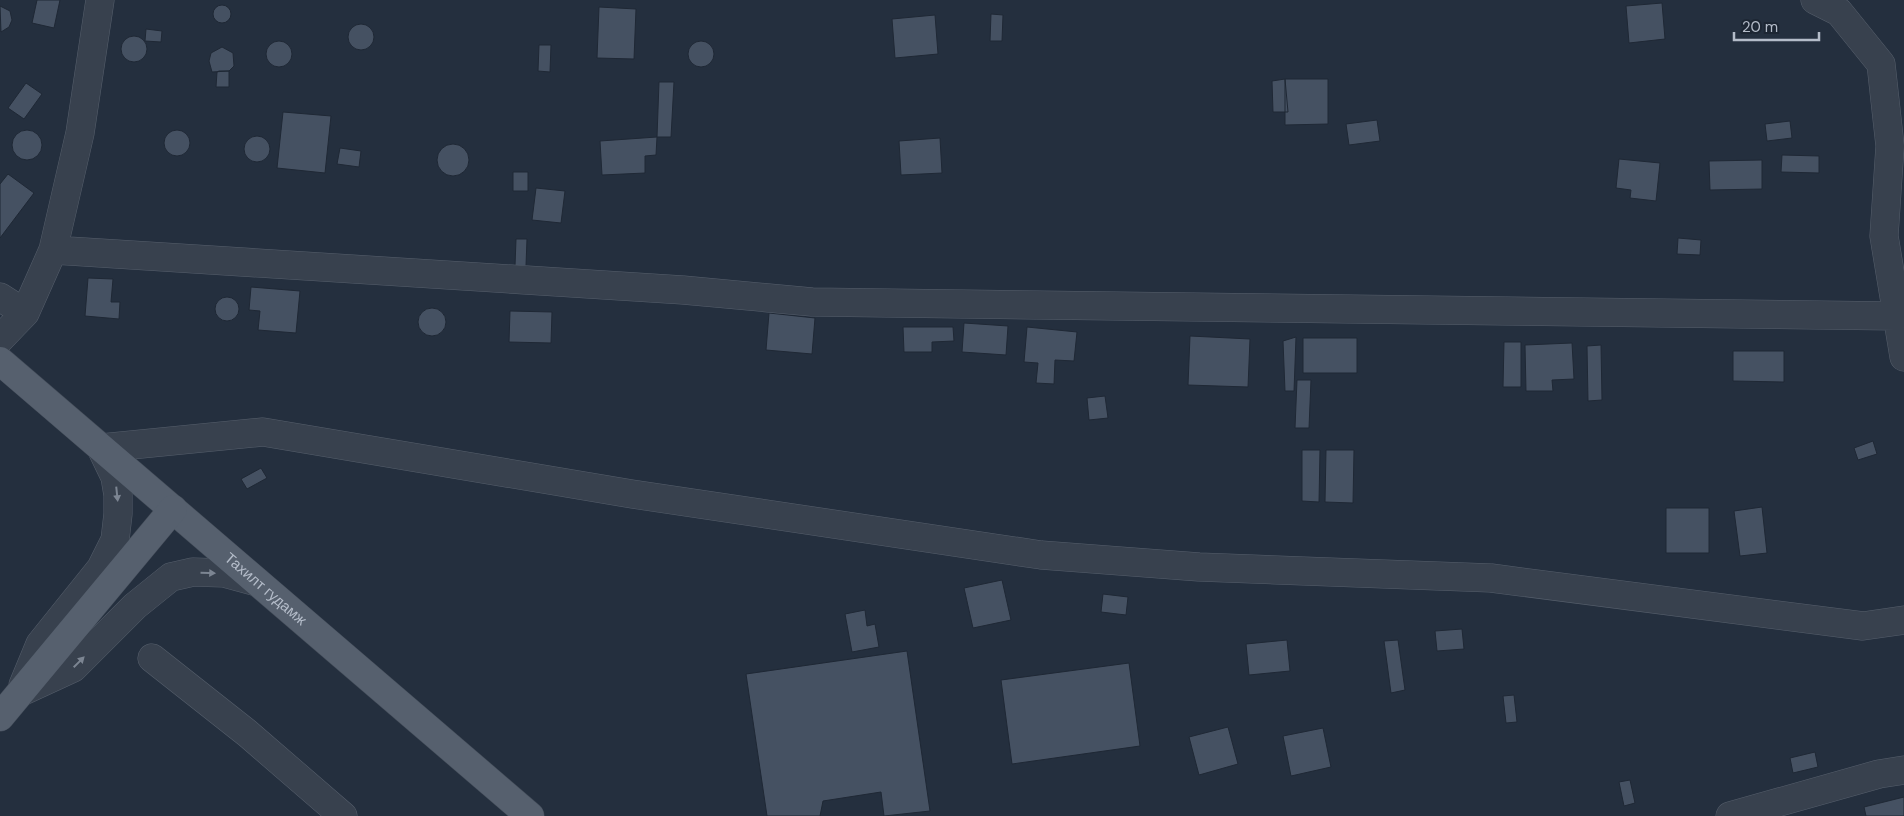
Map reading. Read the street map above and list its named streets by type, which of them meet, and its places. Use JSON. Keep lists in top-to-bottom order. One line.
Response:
{"streets":{"main road":["Тахилт гудамж"]},"scale_bar":"20 m"}
